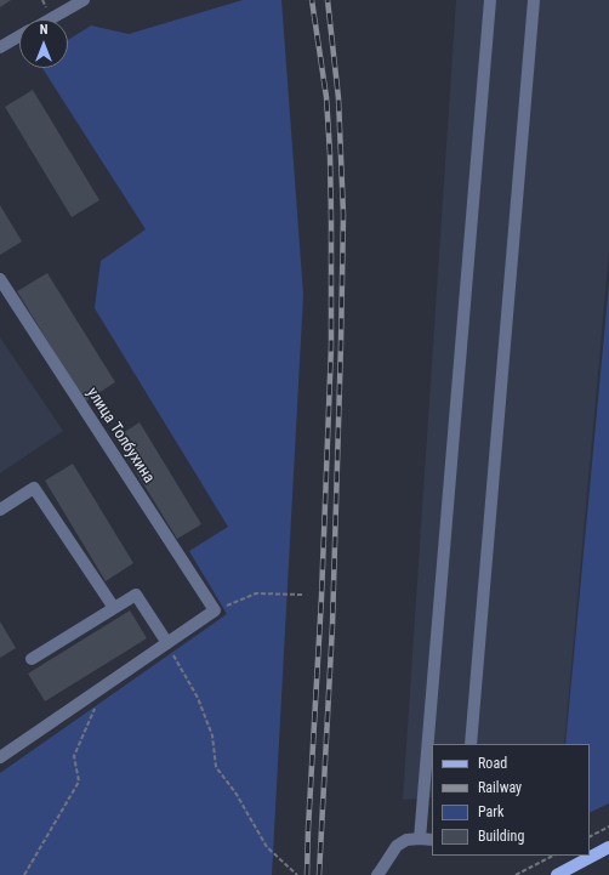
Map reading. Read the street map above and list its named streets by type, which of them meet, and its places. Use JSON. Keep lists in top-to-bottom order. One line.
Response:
{"streets":{"street":["улица Толбухина"]},"legend":["Road","Railway","Park","Building"],"north":"top"}
